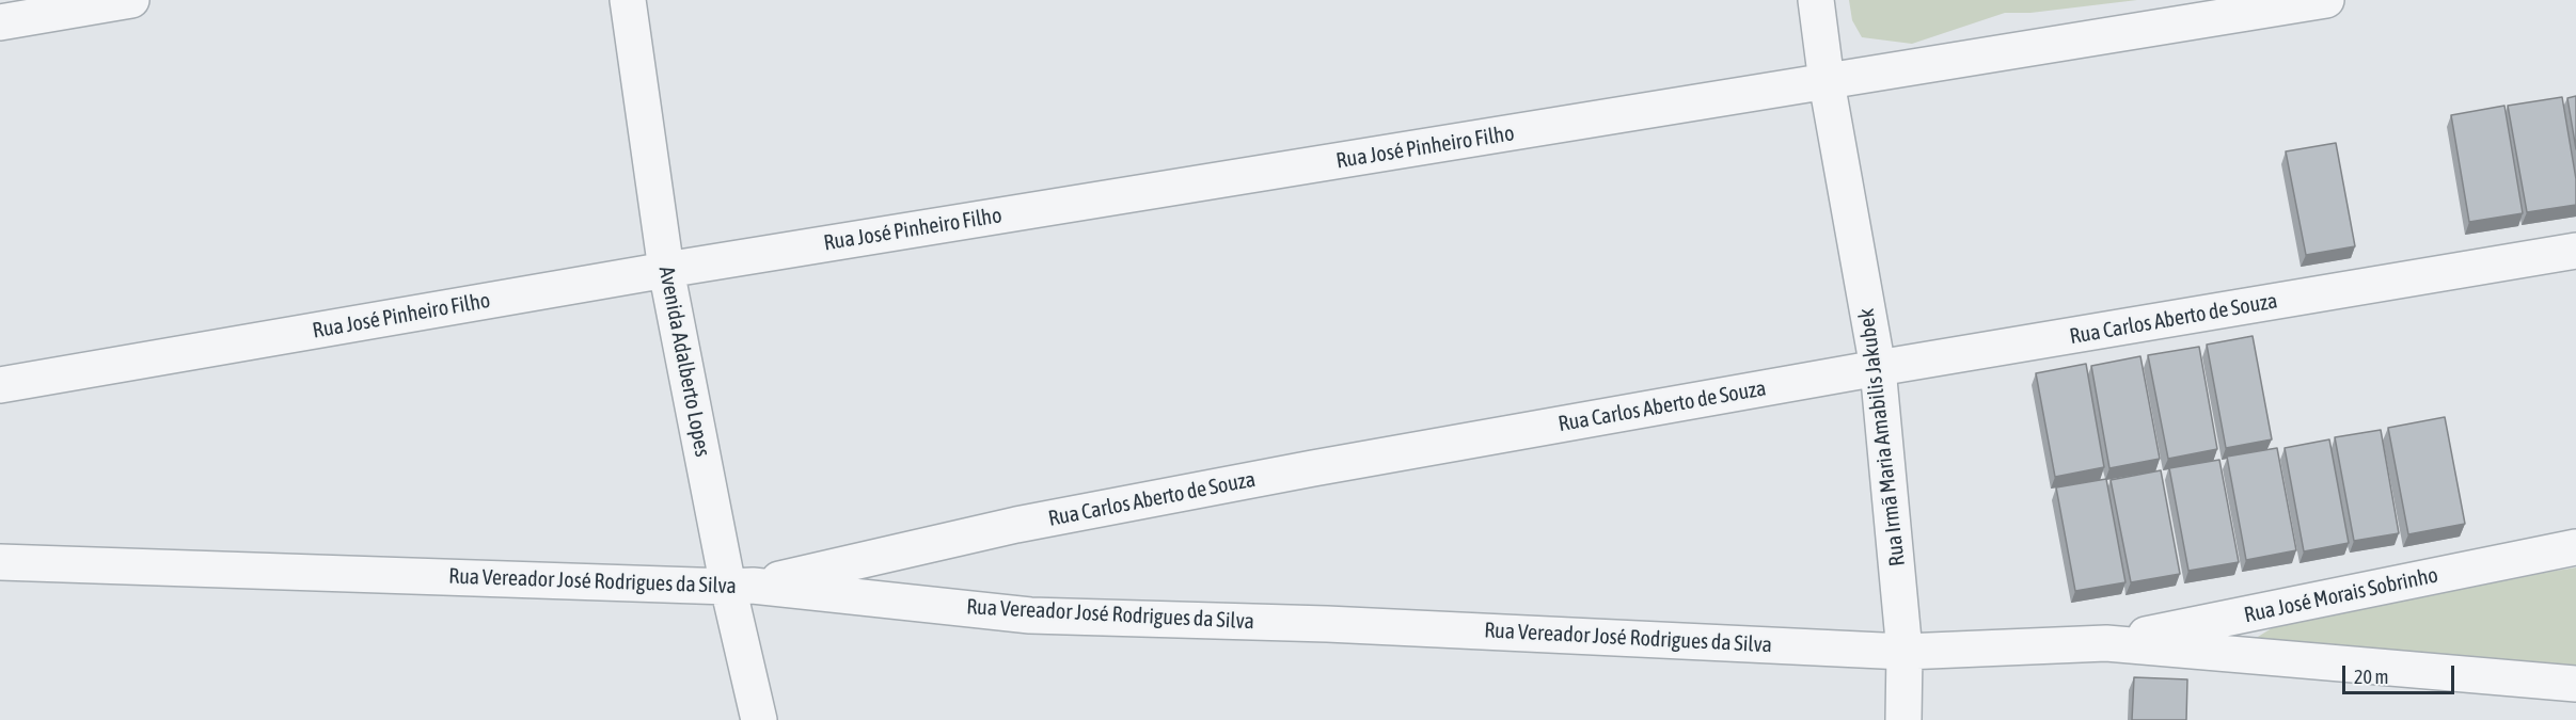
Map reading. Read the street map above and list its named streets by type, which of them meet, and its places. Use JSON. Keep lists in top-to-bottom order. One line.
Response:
{"streets":{"street":["Rua José Pinheiro Filho","Rua Carlos Aberto de Souza","Avenida Adalberto Lopes","Rua Irmã Maria Amabilis Jakubek","Rua Vereador José Rodrigues da Silva","Rua José Morais Sobrinho"]},"crossings":[["Rua José Pinheiro Filho","Avenida Adalberto Lopes"],["Rua José Pinheiro Filho","Rua Irmã Maria Amabilis Jakubek"],["Rua Carlos Aberto de Souza","Avenida Adalberto Lopes"],["Rua Carlos Aberto de Souza","Rua Irmã Maria Amabilis Jakubek"],["Rua Carlos Aberto de Souza","Rua Vereador José Rodrigues da Silva"],["Avenida Adalberto Lopes","Rua Vereador José Rodrigues da Silva"],["Rua Irmã Maria Amabilis Jakubek","Rua Vereador José Rodrigues da Silva"],["Rua Vereador José Rodrigues da Silva","Rua José Morais Sobrinho"]],"scale_bar":"20 m"}
